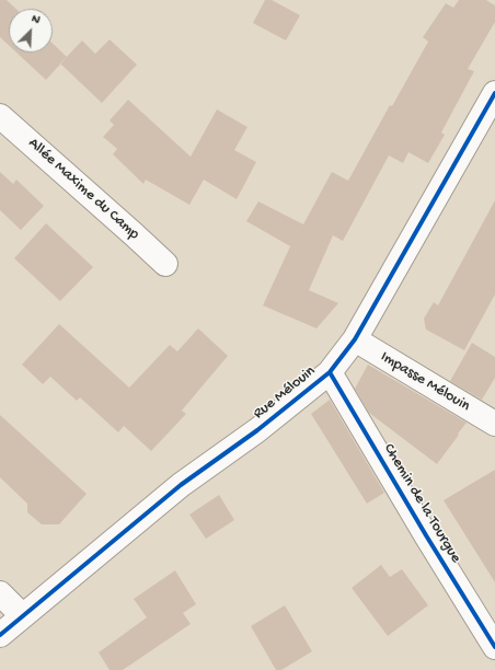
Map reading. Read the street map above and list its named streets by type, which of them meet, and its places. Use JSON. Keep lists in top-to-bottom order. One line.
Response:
{"streets":{"street":["Allée Maxime du Camp","Impasse Mélouin","Rue Mélouin","Chemin de la Tourgue"]},"crossings":[["Impasse Mélouin","Rue Mélouin"],["Rue Mélouin","Chemin de la Tourgue"]],"north":"top right"}
